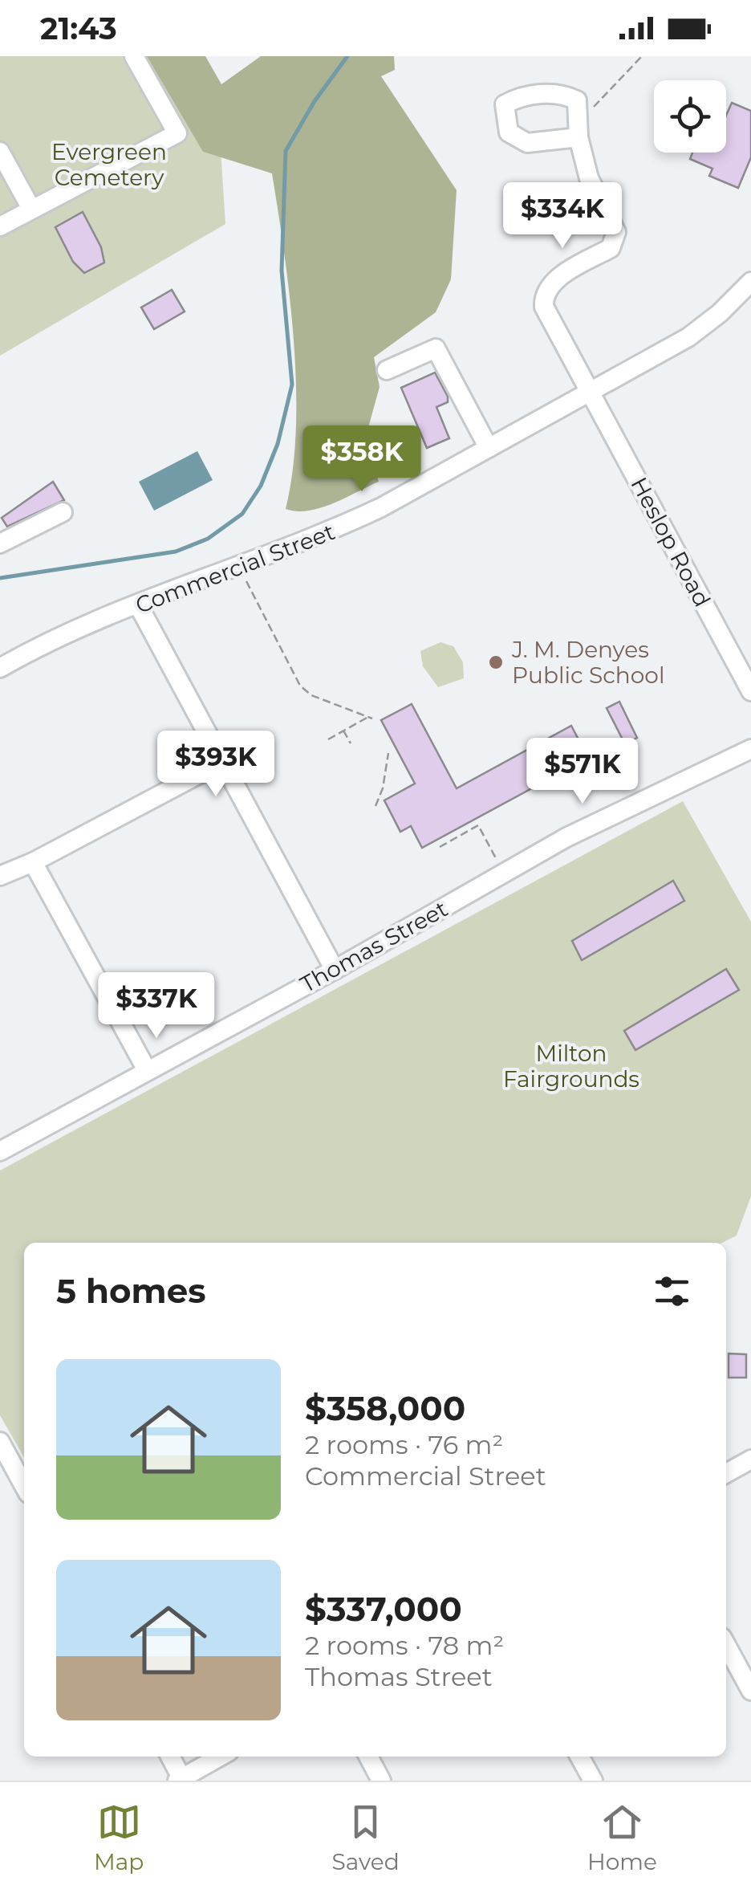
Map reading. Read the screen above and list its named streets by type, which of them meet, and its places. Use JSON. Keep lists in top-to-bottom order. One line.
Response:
{"streets":{"street":["Heslop Road","Commercial Street","Thomas Street"]},"crossings":[["Heslop Road","Commercial Street"]],"parks":["Evergreen Cemetery","Milton Fairgrounds"],"places":["J. M. Denyes Public School"],"page":{"status":"21:43","price":["$334K","$358K","$393K","$571K","$337K"],"heading":"5 homes","list":[{"name":"$358,000","note":"2 rooms · 76 m² · Commercial Street"},{"name":"$337,000","note":"2 rooms · 78 m² · Thomas Street"}],"tabs":["Map","Saved","Home"]}}
